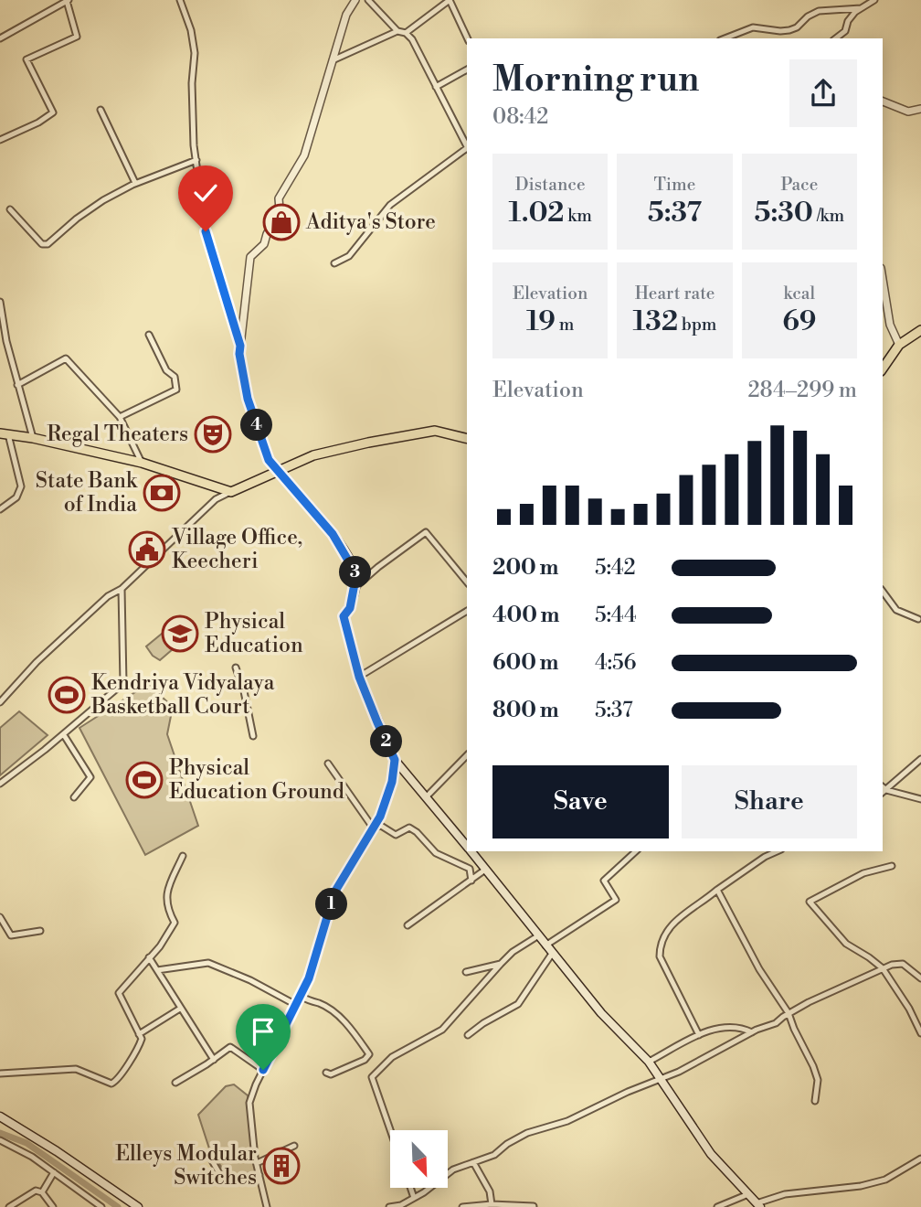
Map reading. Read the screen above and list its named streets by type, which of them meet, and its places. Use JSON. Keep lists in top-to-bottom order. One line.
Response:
{"places":{"shop":["Aditya's Store"],"theatre":["Regal Theaters"],"bank":["State Bank of India"],"public building":["Village Office, Keecheri"],"school or university":["Physical Education"],"sports":["Kendriya Vidyalaya Basketball Court","Physical Education Ground"],"building":["Elleys Modular Switches"]},"north":"bottom right","page":{"heading":["Morning run","08:42"],"stats":[["Distance","1.02 km"],["Time","5:37"],["Pace","5:30 /km"],["Elevation","19 m"],["Heart rate","132 bpm"],["kcal","69"]],"chart":["Elevation","284–299 m"],"pins":["4","3","2","1"],"list":[{"name":"200 m","note":"5:42"},{"name":"400 m","note":"5:44"},{"name":"600 m","note":"4:56"},{"name":"800 m","note":"5:37"}],"buttons":["Save","Share"]}}
